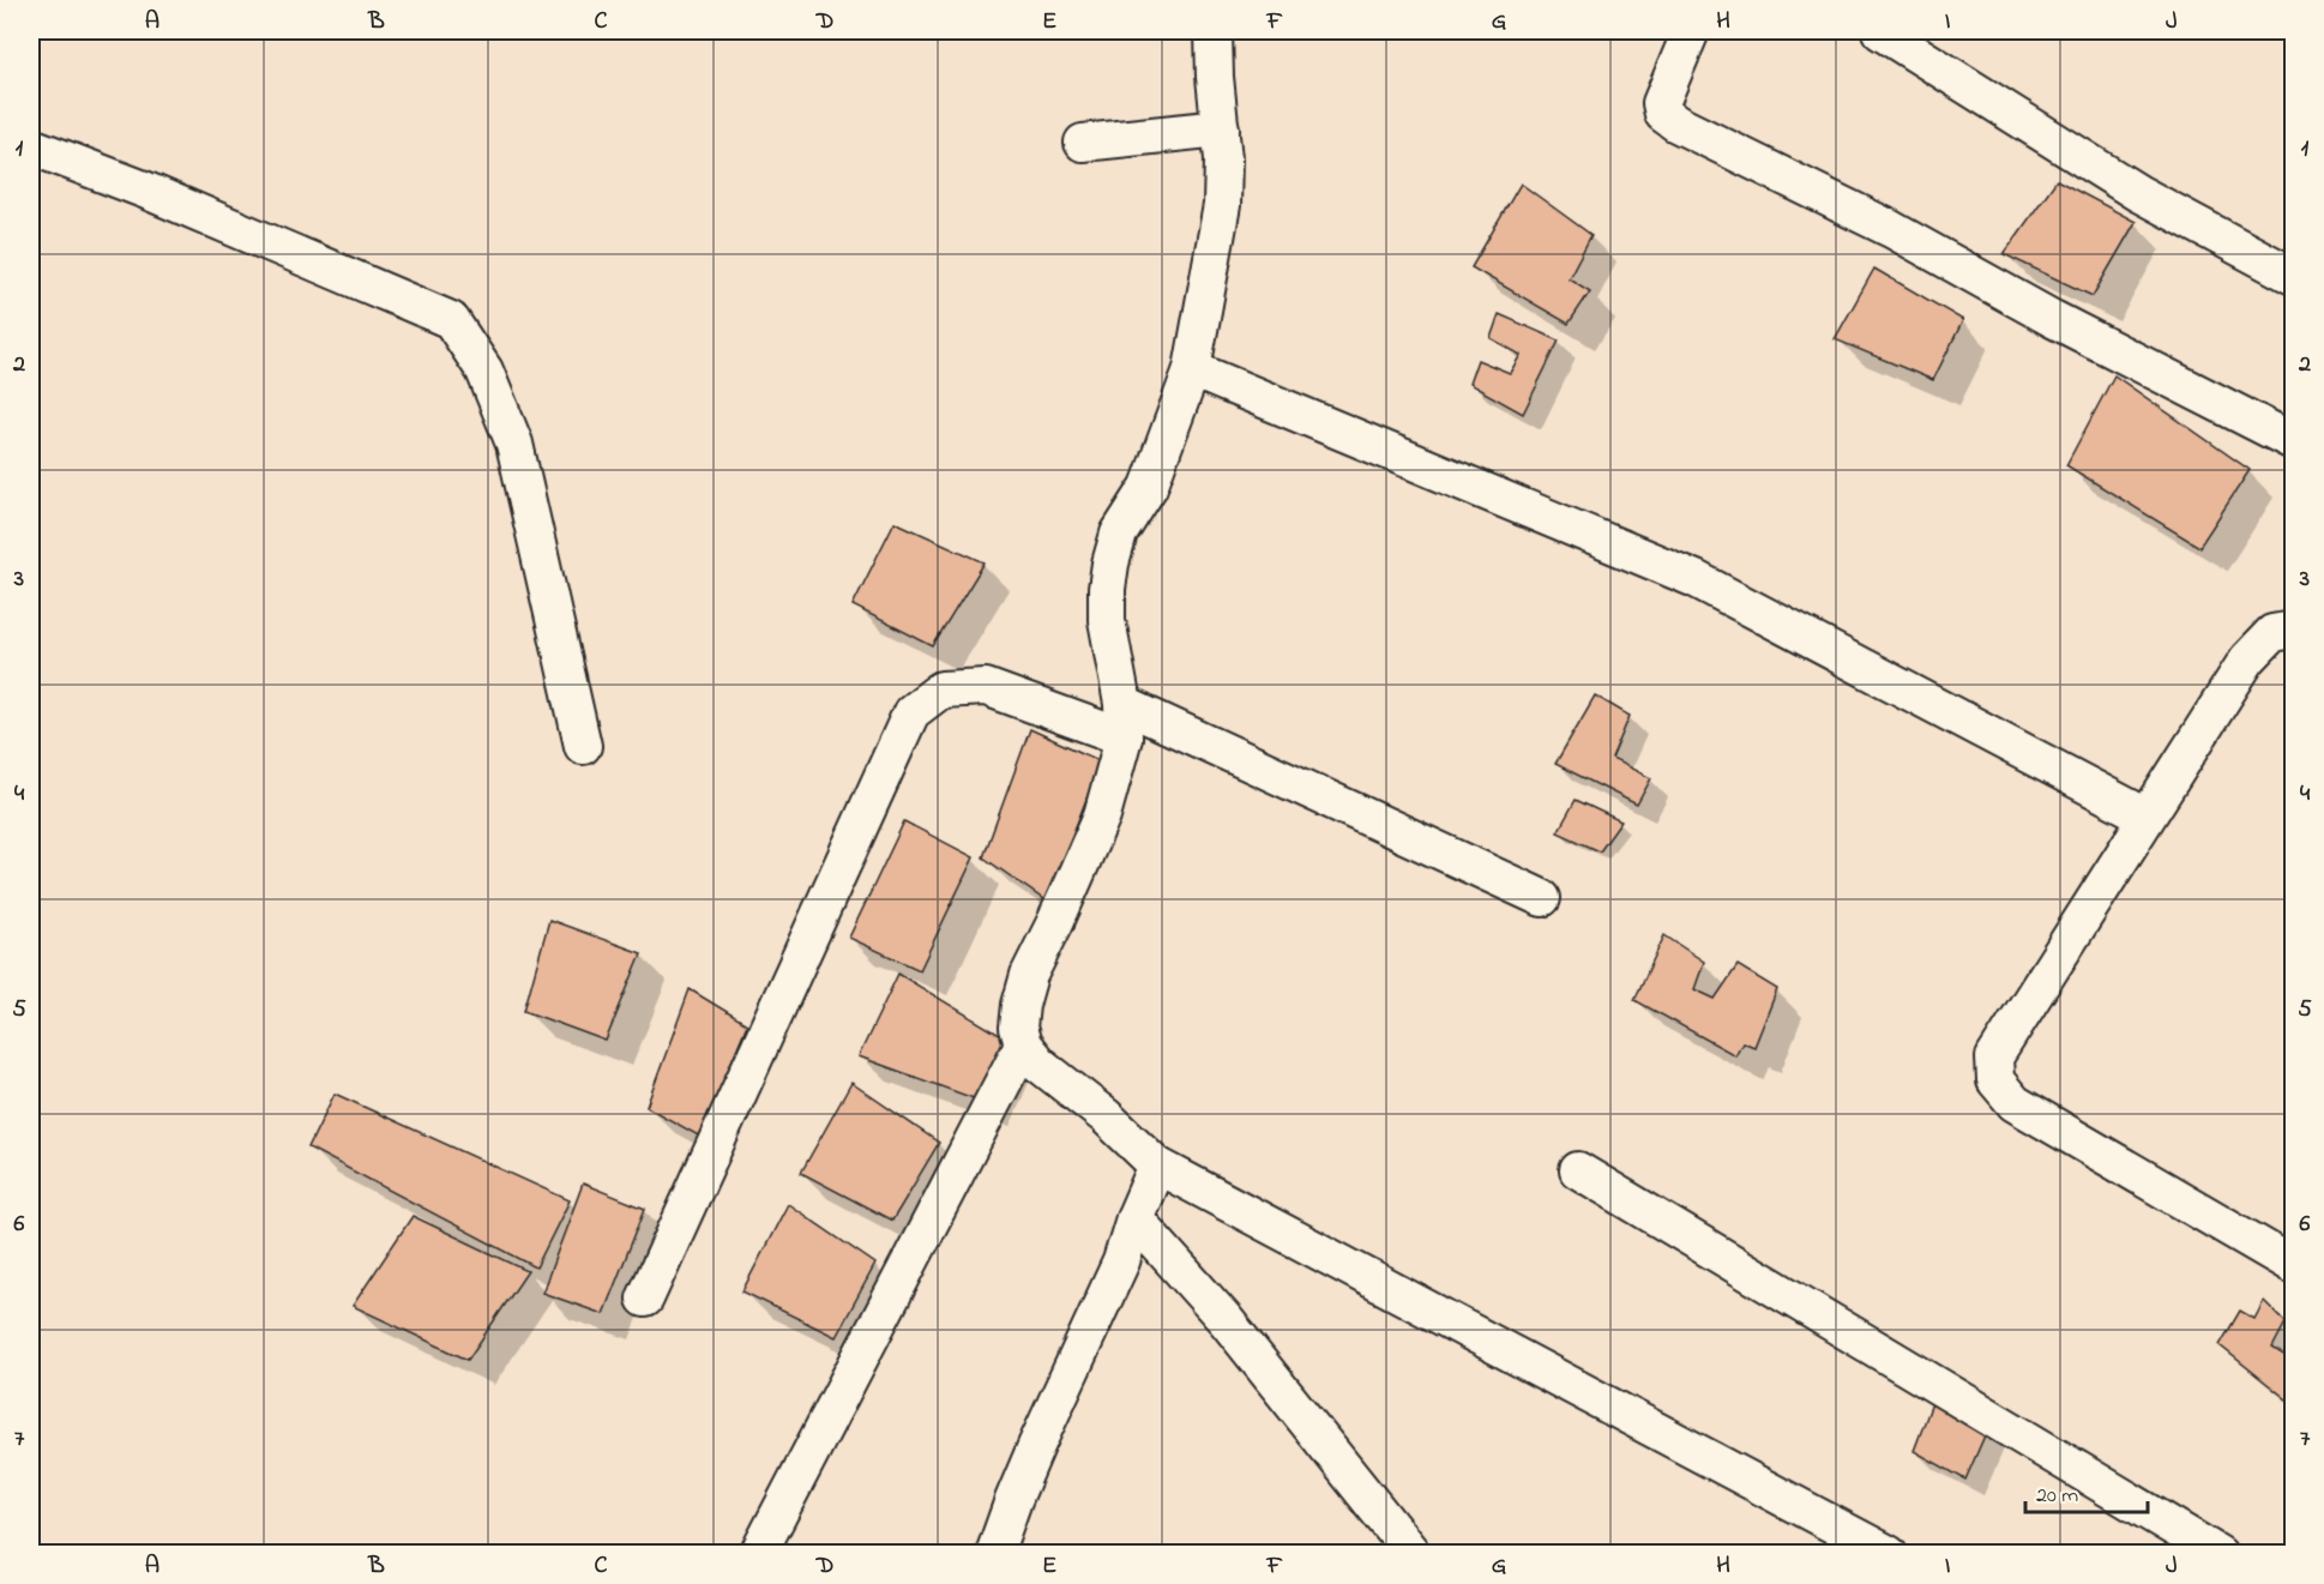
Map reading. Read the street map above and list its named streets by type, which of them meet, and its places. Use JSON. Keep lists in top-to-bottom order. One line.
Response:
{"scale_bar":"20 m","grid":{"columns":["A","B","C","D","E","F","G","H","I","J"],"rows":["1","2","3","4","5","6","7"]}}
